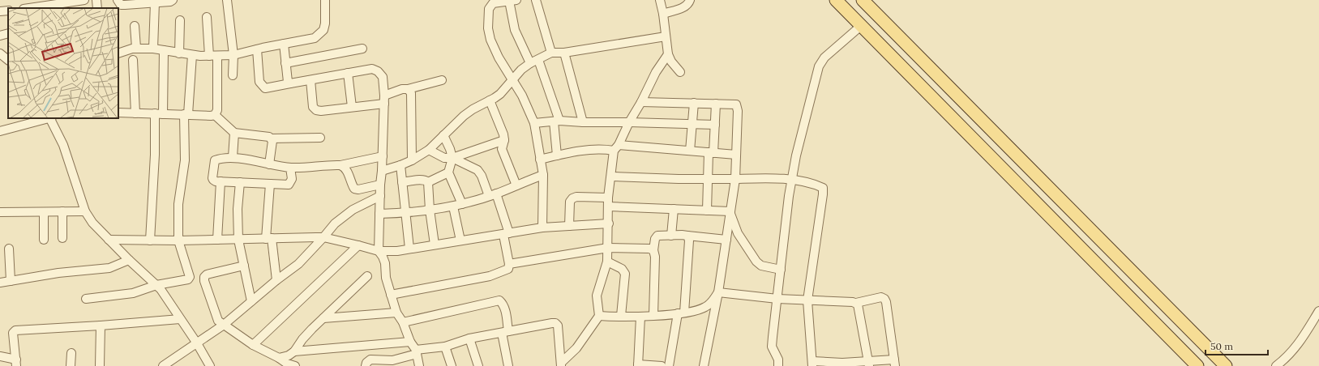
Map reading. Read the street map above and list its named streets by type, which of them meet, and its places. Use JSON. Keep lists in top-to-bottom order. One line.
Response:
{"scale_bar":"50 m"}
